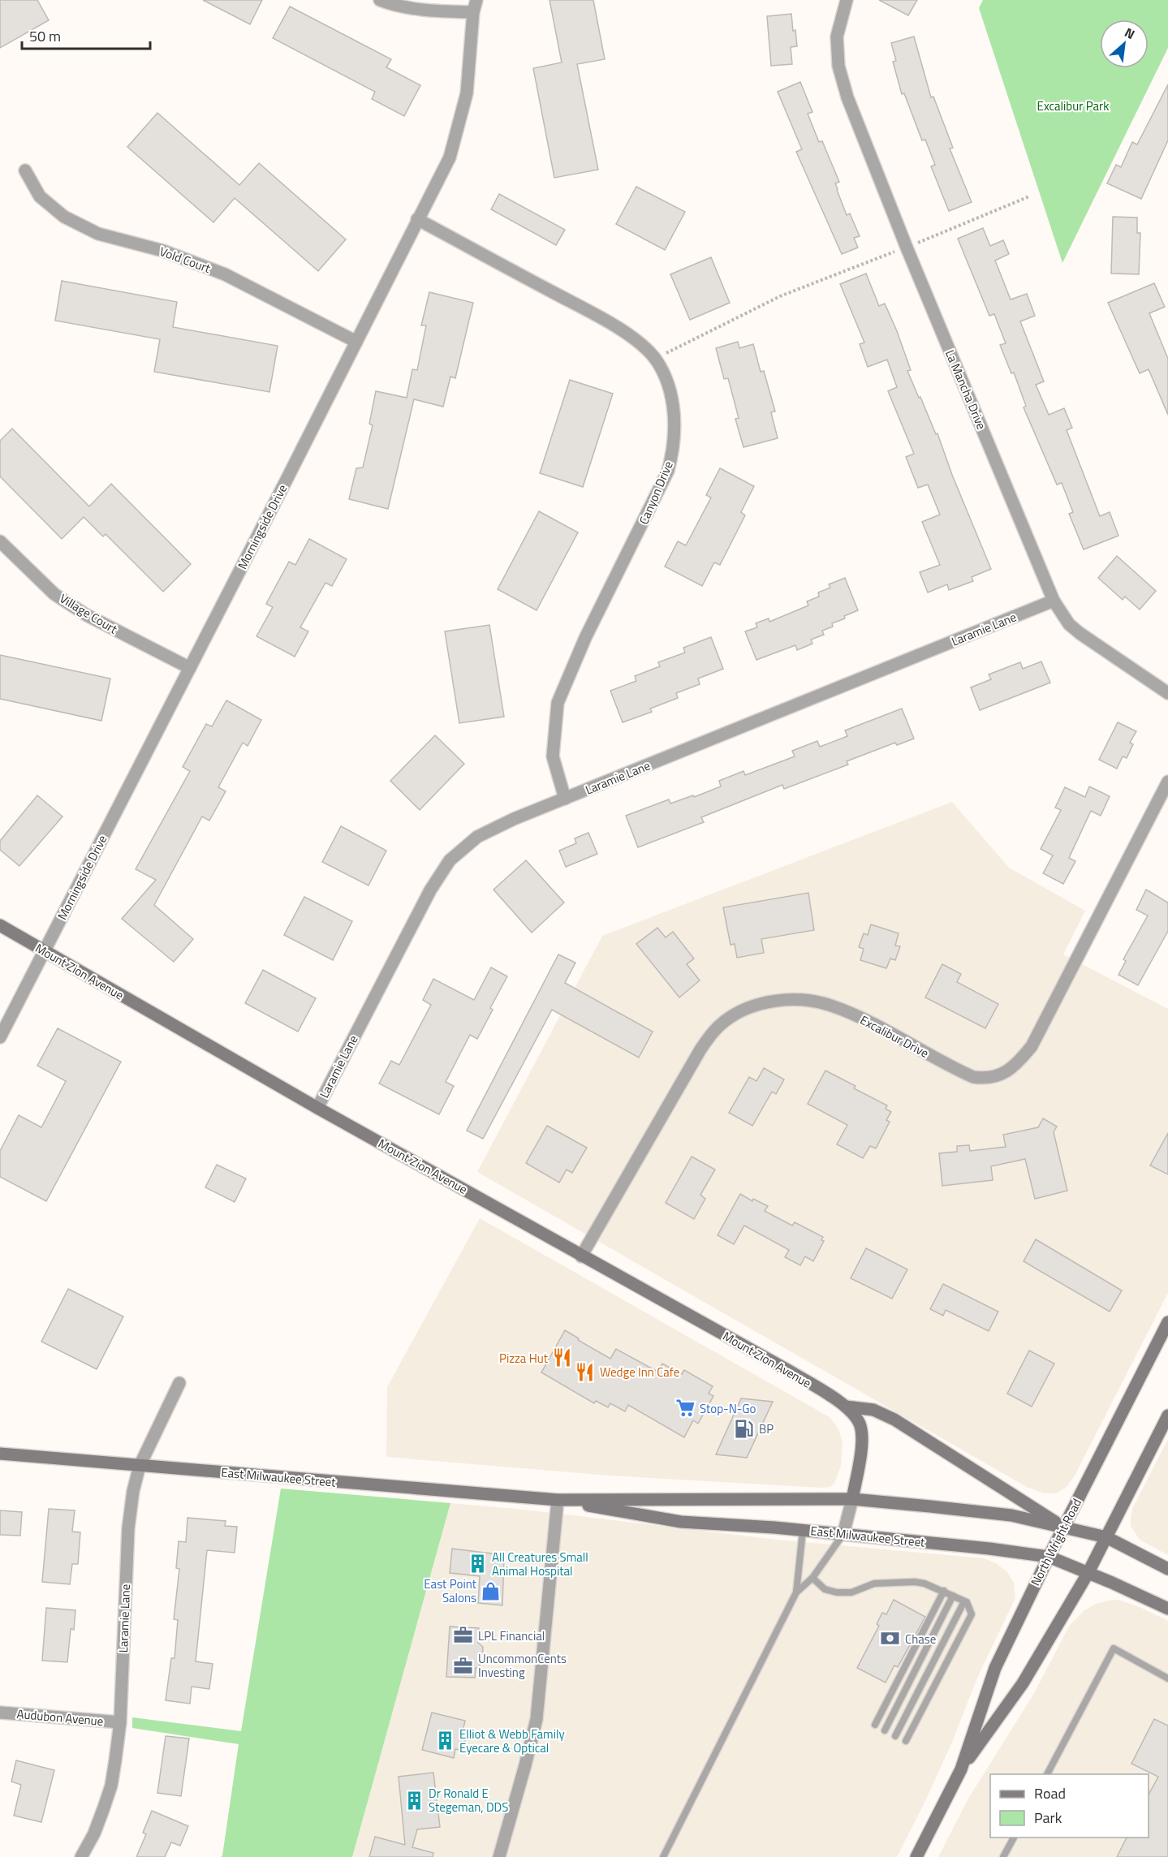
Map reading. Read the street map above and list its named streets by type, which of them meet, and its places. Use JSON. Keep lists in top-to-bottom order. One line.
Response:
{"streets":{"main road":["Mount Zion Avenue","East Milwaukee Street","North Wright Road"],"street":["Vold Court","La Mancha Drive","Canyon Drive","Morningside Drive","Village Court","Laramie Lane","Excalibur Drive","Audubon Avenue"]},"crossings":[["Vold Court","Morningside Drive"],["La Mancha Drive","Laramie Lane"],["Canyon Drive","Morningside Drive"],["Canyon Drive","Laramie Lane"],["Morningside Drive","Village Court"],["Morningside Drive","Mount Zion Avenue"],["Laramie Lane","Mount Zion Avenue"],["Laramie Lane","East Milwaukee Street"],["Laramie Lane","Audubon Avenue"],["Mount Zion Avenue","Excalibur Drive"],["Mount Zion Avenue","East Milwaukee Street"],["Mount Zion Avenue","North Wright Road"],["East Milwaukee Street","North Wright Road"]],"parks":["Excalibur Park"],"places":{"restaurant":["Pizza Hut","Wedge Inn Cafe"],"supermarket":["Stop-N-Go"],"fuel station":["BP"],"building":["All Creatures Small Animal Hospital","Elliot & Webb Family Eyecare & Optical","Dr Ronald E Stegeman, DDS"],"shop":["East Point Salons"],"office":["LPL Financial","UncommonCents Investing"],"bank":["Chase"]},"legend":["Road","Park"],"scale_bar":"50 m","north":"top right"}
